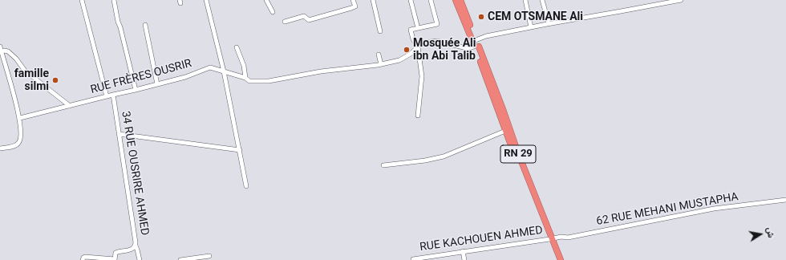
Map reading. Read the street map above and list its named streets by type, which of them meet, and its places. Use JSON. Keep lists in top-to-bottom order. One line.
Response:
{"streets":{"highway":["RN 29"],"street":["RUE FRÈRES OUSRIR","34 RUE OUSRIRE AHMED","62 RUE MEHANI MUSTAPHA","RUE KACHOUEN AHMED"]},"crossings":[["RUE FRÈRES OUSRIR","RN 29"],["RUE FRÈRES OUSRIR","34 RUE OUSRIRE AHMED"],["RN 29","62 RUE MEHANI MUSTAPHA"],["RN 29","RUE KACHOUEN AHMED"],["62 RUE MEHANI MUSTAPHA","RUE KACHOUEN AHMED"]],"places":["CEM OTSMANE Ali","Mosquée Ali ibn Abi Talib","famille silmi"],"north":"right"}
